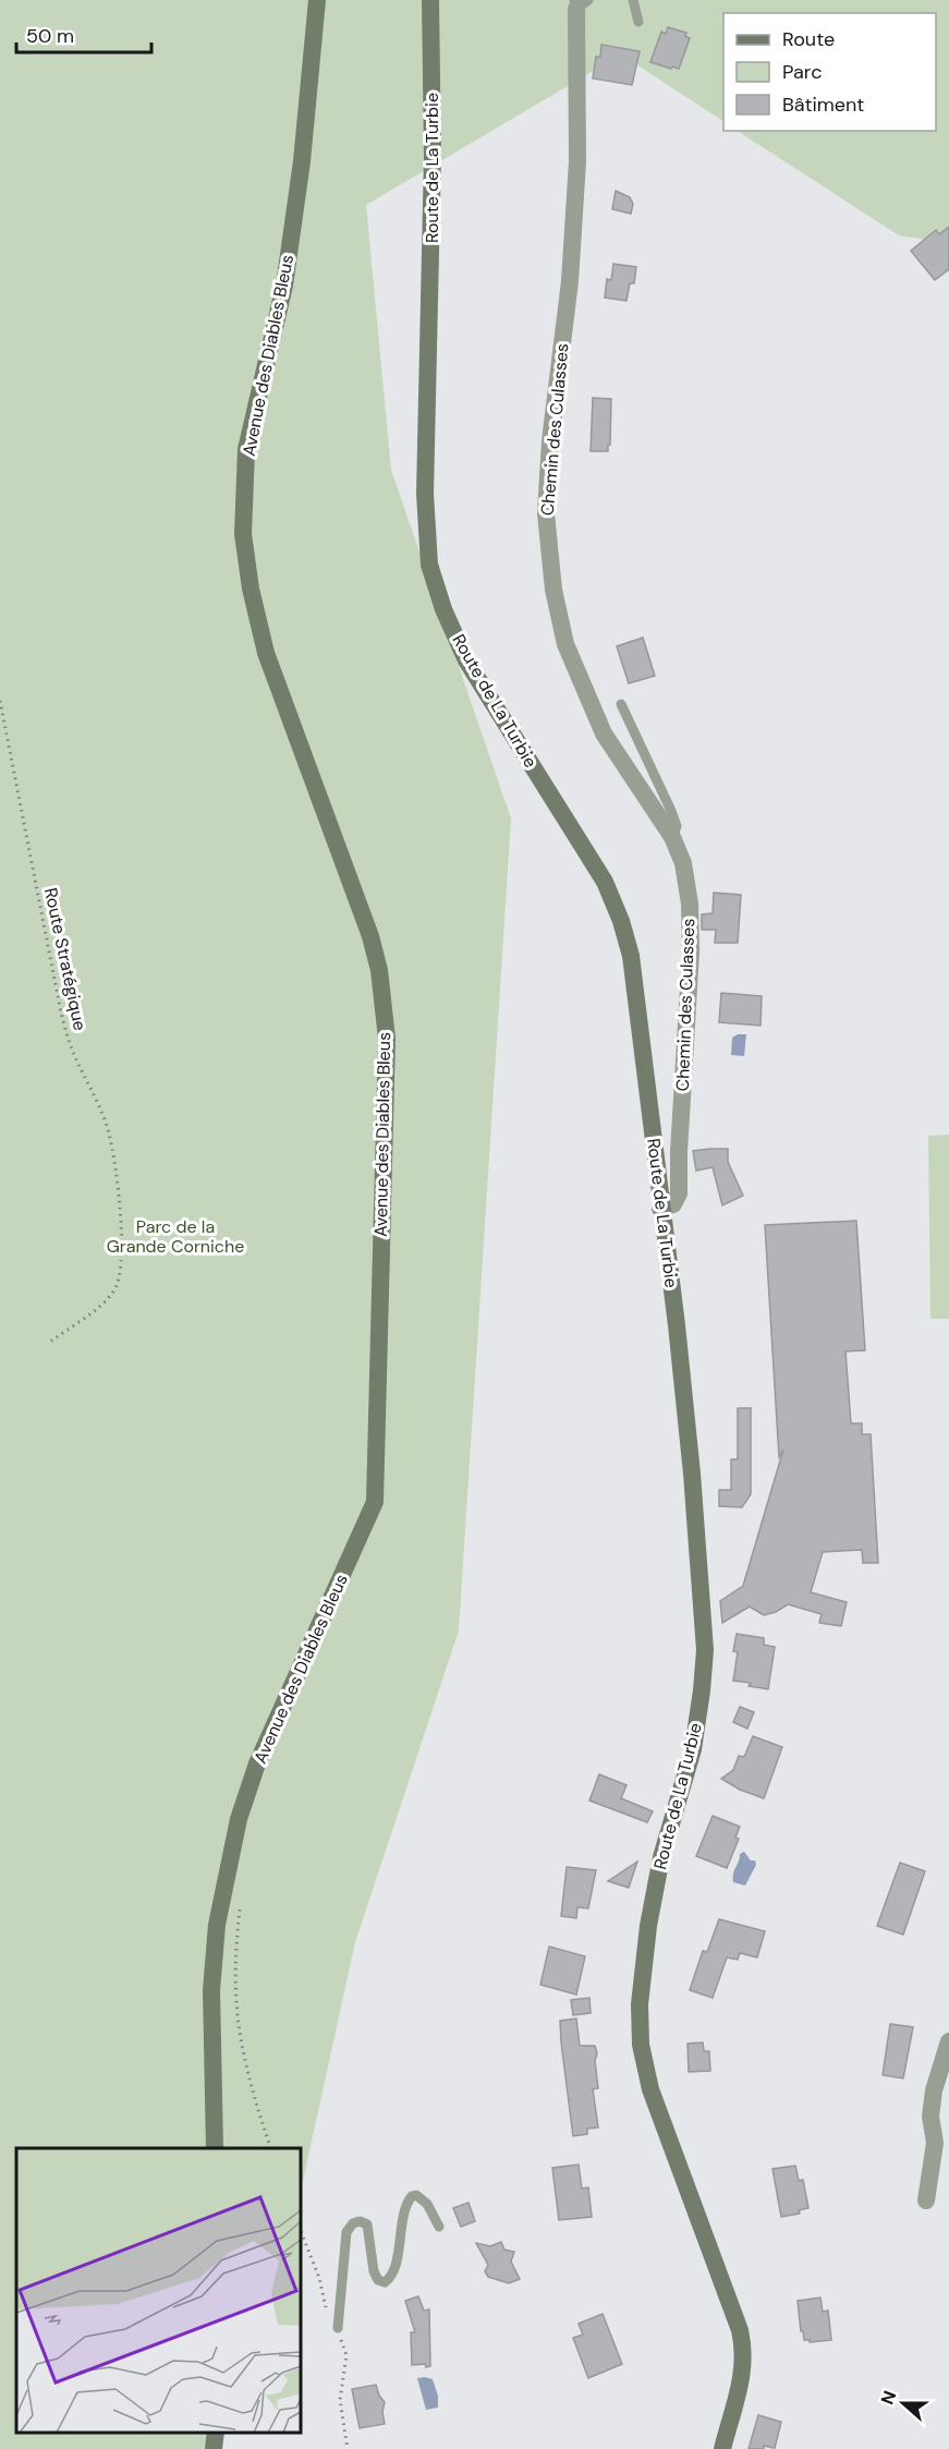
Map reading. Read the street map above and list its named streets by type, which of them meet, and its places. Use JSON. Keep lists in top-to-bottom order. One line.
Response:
{"streets":{"main road":["Route de La Turbie","Avenue des Diables Bleus"],"street":["Chemin des Culasses"],"path":["Route Stratégique"]},"crossings":[["Route de La Turbie","Chemin des Culasses"]],"parks":["Parc de la Grande Corniche"],"legend":["Route","Parc","Bâtiment"],"scale_bar":"50 m","north":"left"}
